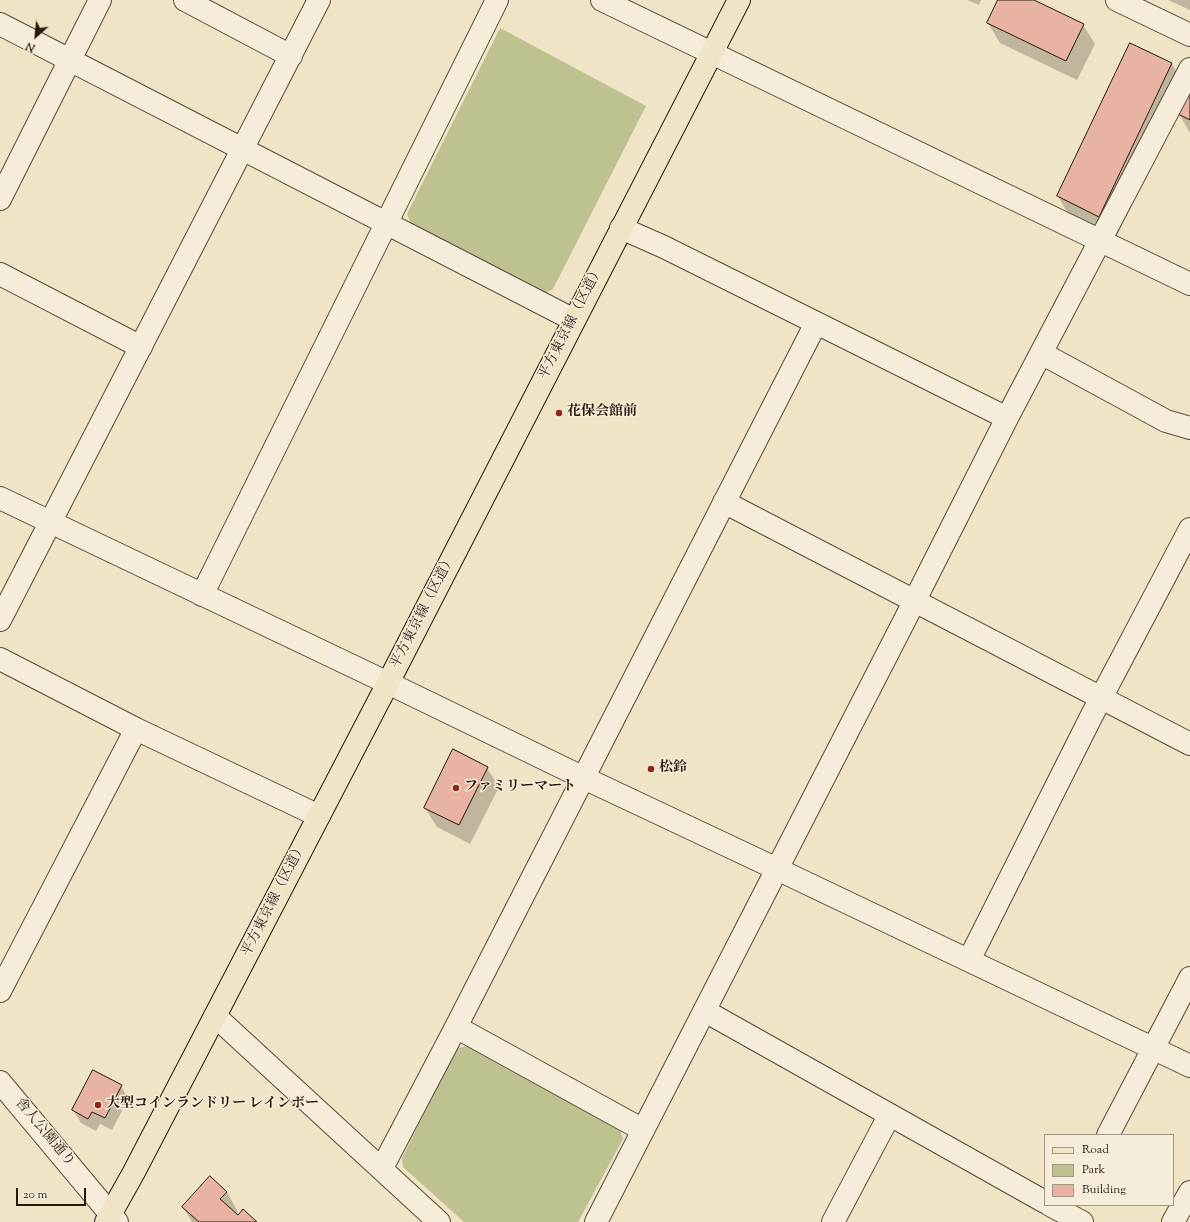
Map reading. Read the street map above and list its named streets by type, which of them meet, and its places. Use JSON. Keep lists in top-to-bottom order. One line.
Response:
{"streets":{"main road":["平方東京線（区道）"],"street":["舎人公園通り"]},"crossings":[["平方東京線（区道）","舎人公園通り"]],"places":["花保会館前","松鈴","ファミリーマート","大型コインランドリー レインボー"],"legend":["Road","Park","Building"],"scale_bar":"20 m","north":"bottom left"}
